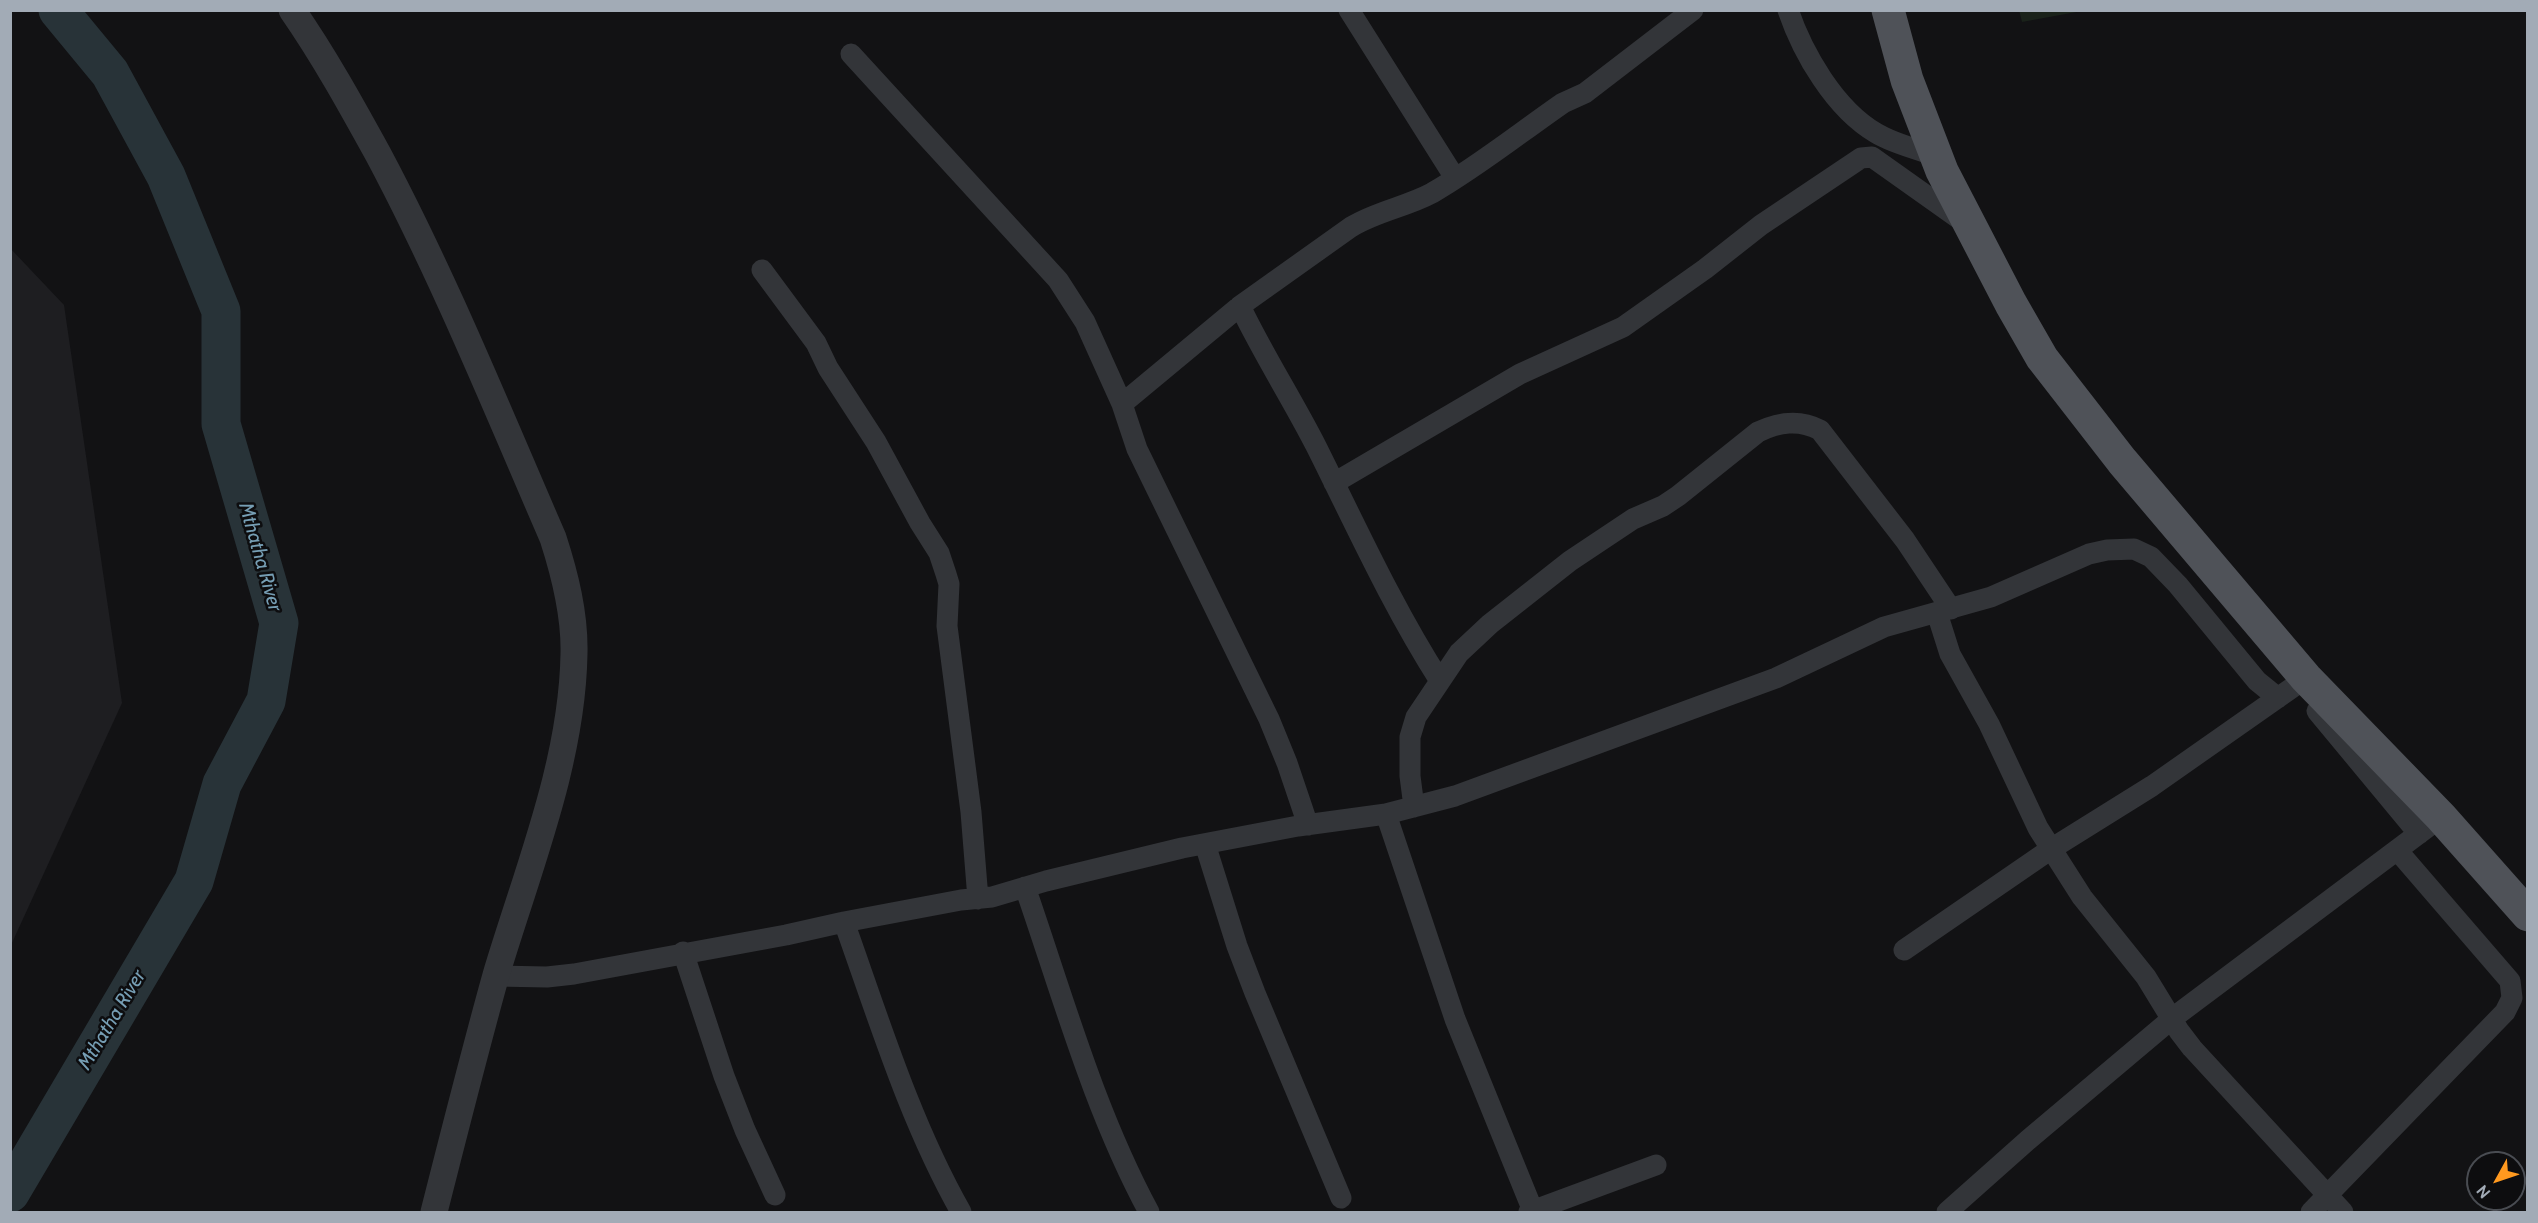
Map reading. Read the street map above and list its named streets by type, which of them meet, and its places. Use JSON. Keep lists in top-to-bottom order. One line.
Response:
{"water":["Mthatha River"],"north":"bottom left"}
